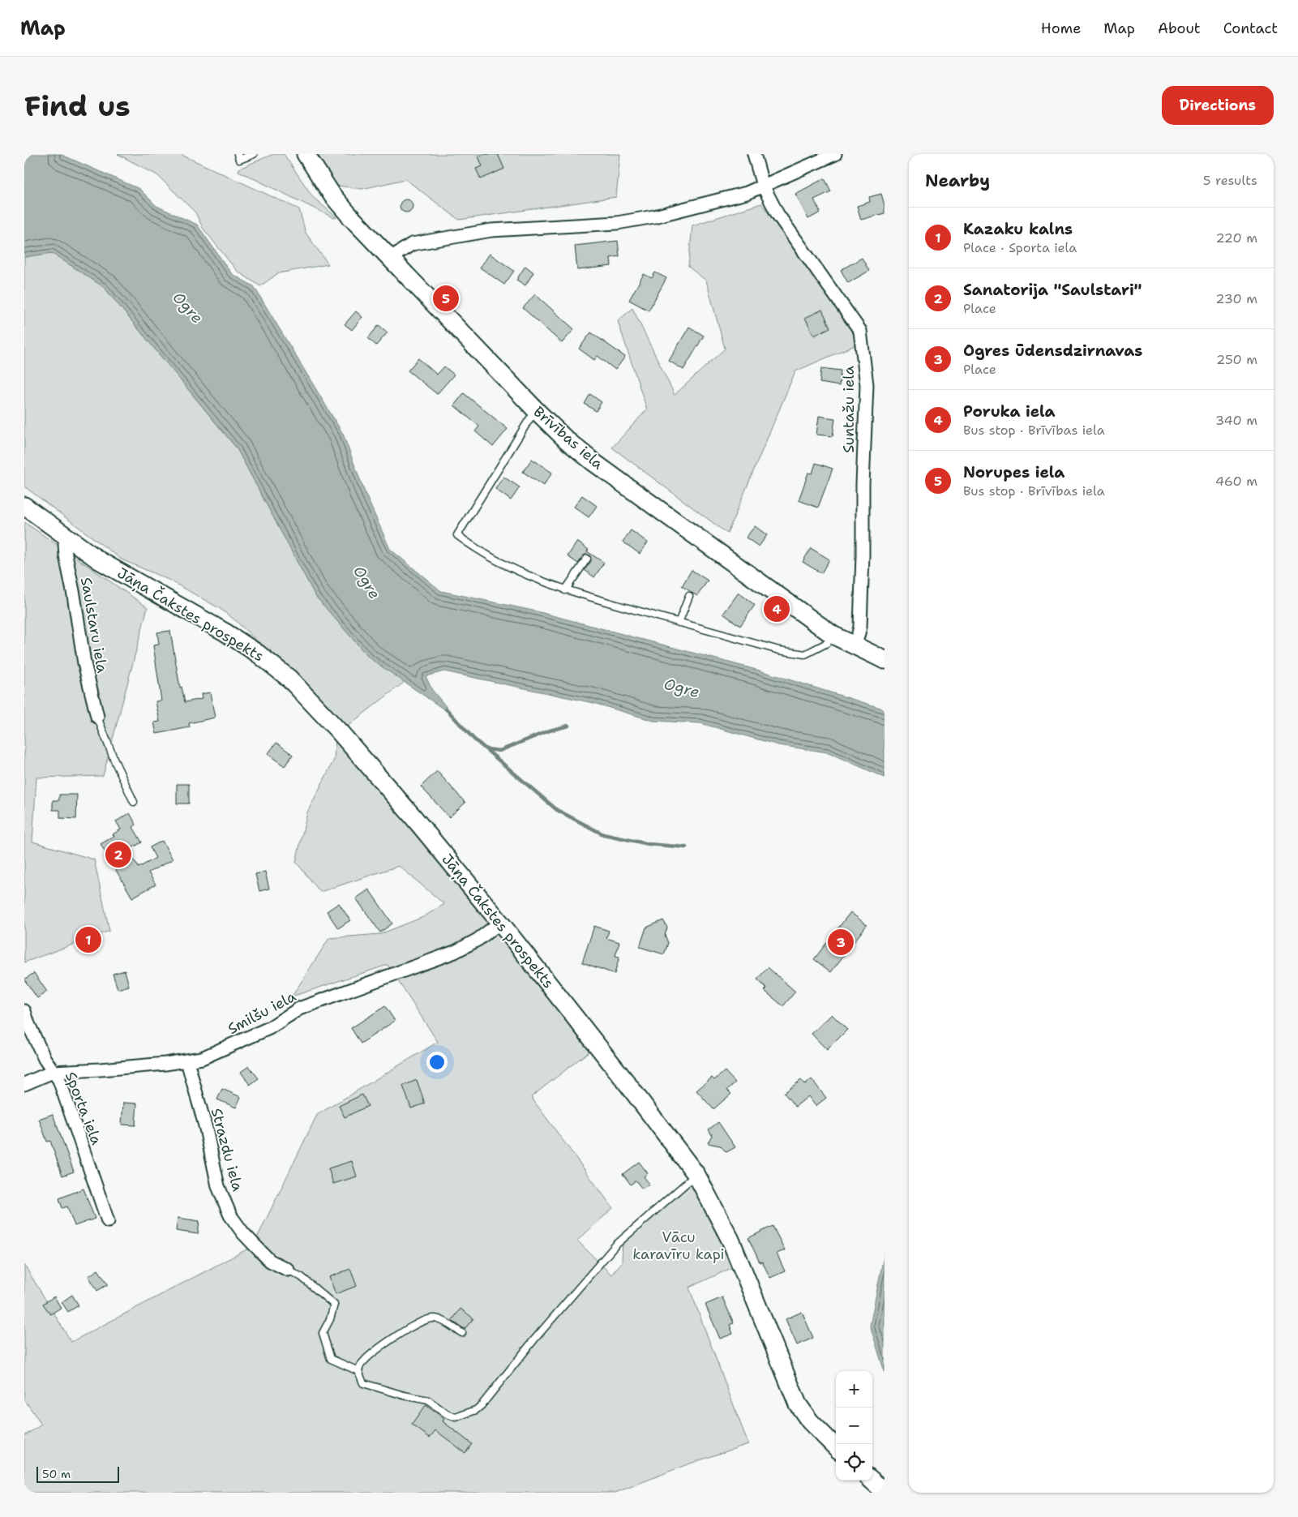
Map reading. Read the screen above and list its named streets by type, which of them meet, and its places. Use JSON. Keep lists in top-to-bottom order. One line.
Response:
{"streets":{"street":["Suntažu iela","Brīvības iela","Jāņa Čakstes prospekts","Saulstaru iela","Smilšu iela","Sporta iela","Strazdu iela"]},"crossings":[["Suntažu iela","Brīvības iela"],["Jāņa Čakstes prospekts","Saulstaru iela"],["Jāņa Čakstes prospekts","Smilšu iela"],["Smilšu iela","Sporta iela"],["Smilšu iela","Strazdu iela"]],"water":["Ogre"],"parks":["Vācu karavīru kapi"],"scale_bar":"50 m","page":{"header":"Map","nav":["Home","Map","About","Contact"],"buttons":"Directions","title":"Find us","heading":["Nearby","5 results"],"list":[{"mark":"1","name":"Kazaku kalns","note":"Place · Sporta iela","value":"220 m"},{"mark":"2","name":"Sanatorija \"Saulstari\"","note":"Place","value":"230 m"},{"mark":"3","name":"Ogres ūdensdzirnavas","note":"Place","value":"250 m"},{"mark":"4","name":"Poruka iela","note":"Bus stop · Brīvības iela","value":"340 m"},{"mark":"5","name":"Norupes iela","note":"Bus stop · Brīvības iela","value":"460 m"}],"pins":["5","4","2","1","3"],"map_buttons":["+","−"],"scale":"50 m"}}
